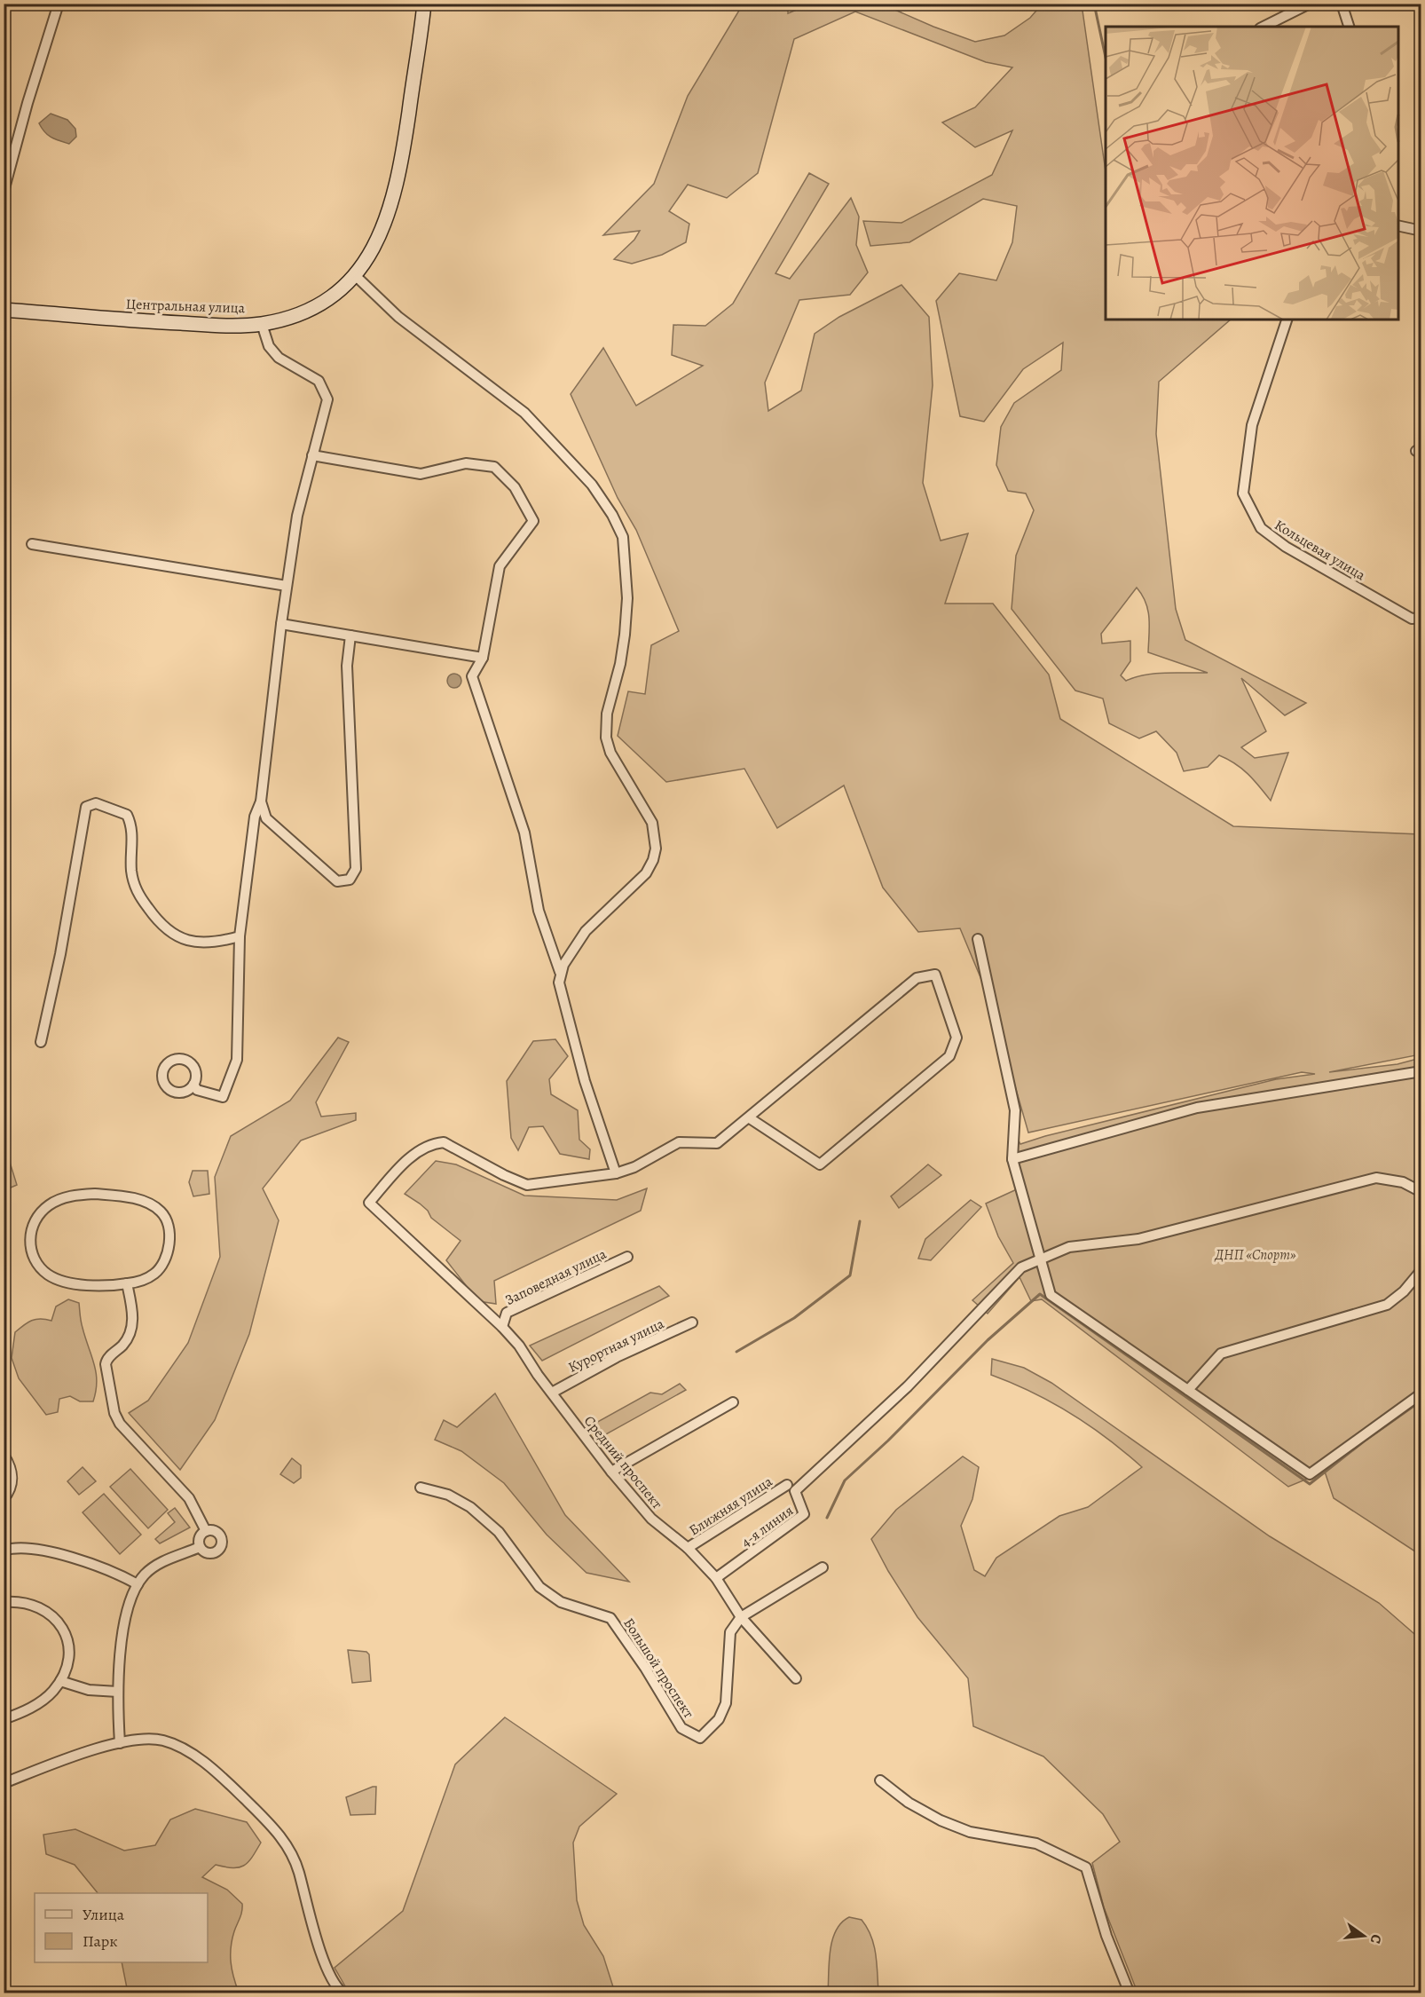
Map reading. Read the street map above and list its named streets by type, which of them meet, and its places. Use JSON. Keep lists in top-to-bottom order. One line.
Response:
{"streets":{"street":["Центральная улица","Кольцевая улица","Заповедная улица","Курортная улица","Средний проспект","Ближняя улица","4-я линия","Большой проспект"]},"crossings":[["Заповедная улица","Средний проспект"],["Курортная улица","Средний проспект"],["Средний проспект","Ближняя улица"],["Средний проспект","4-я линия"],["Средний проспект","Большой проспект"]],"parks":["ДНП «Спорт»"],"legend":["Улица","Парк"],"north":"right"}
